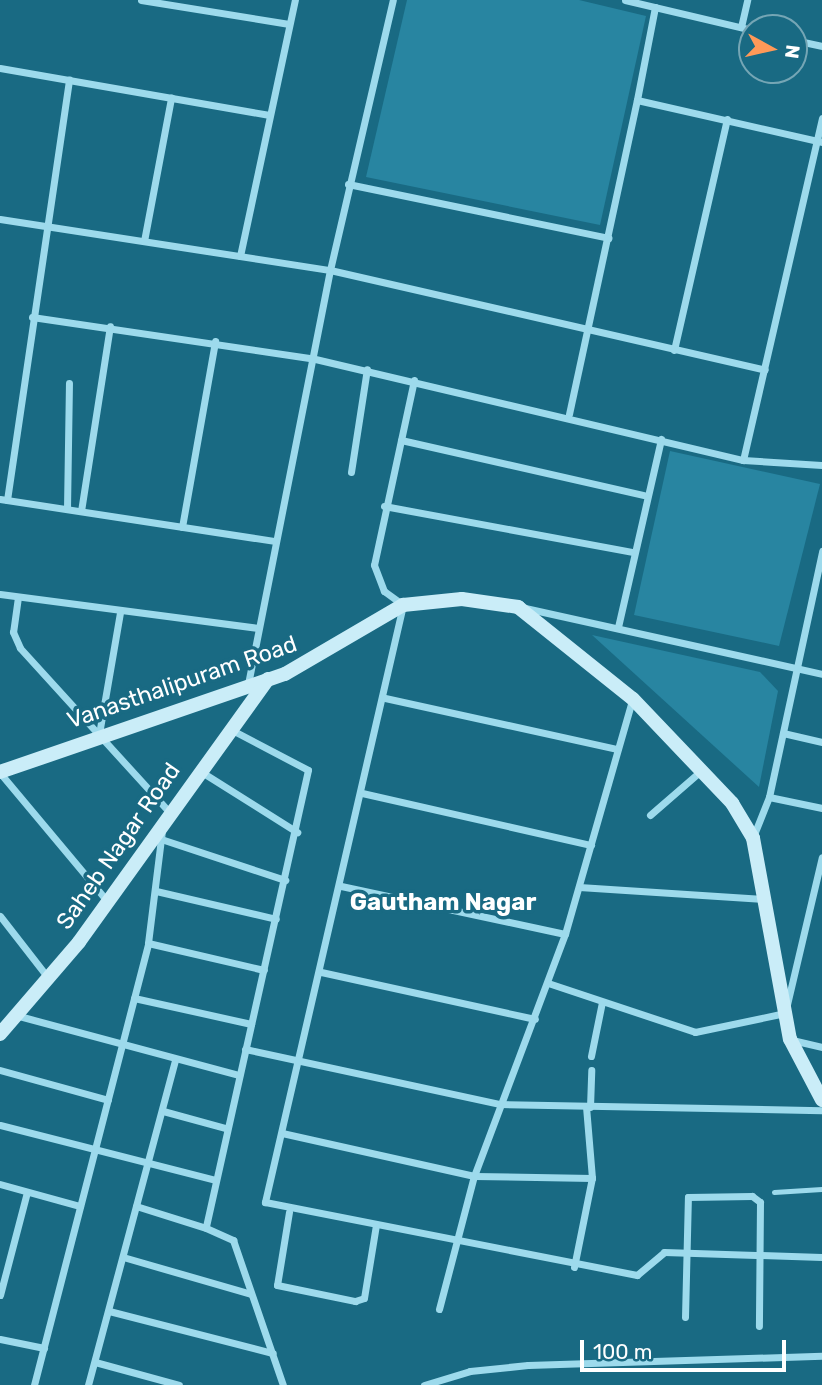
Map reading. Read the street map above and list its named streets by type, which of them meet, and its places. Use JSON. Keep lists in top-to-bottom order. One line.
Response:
{"streets":{"street":["Vanasthalipuram Road","Saheb Nagar Road"]},"crossings":[["Vanasthalipuram Road","Saheb Nagar Road"]],"districts":["Gautham Nagar"],"scale_bar":"100 m","north":"right"}
